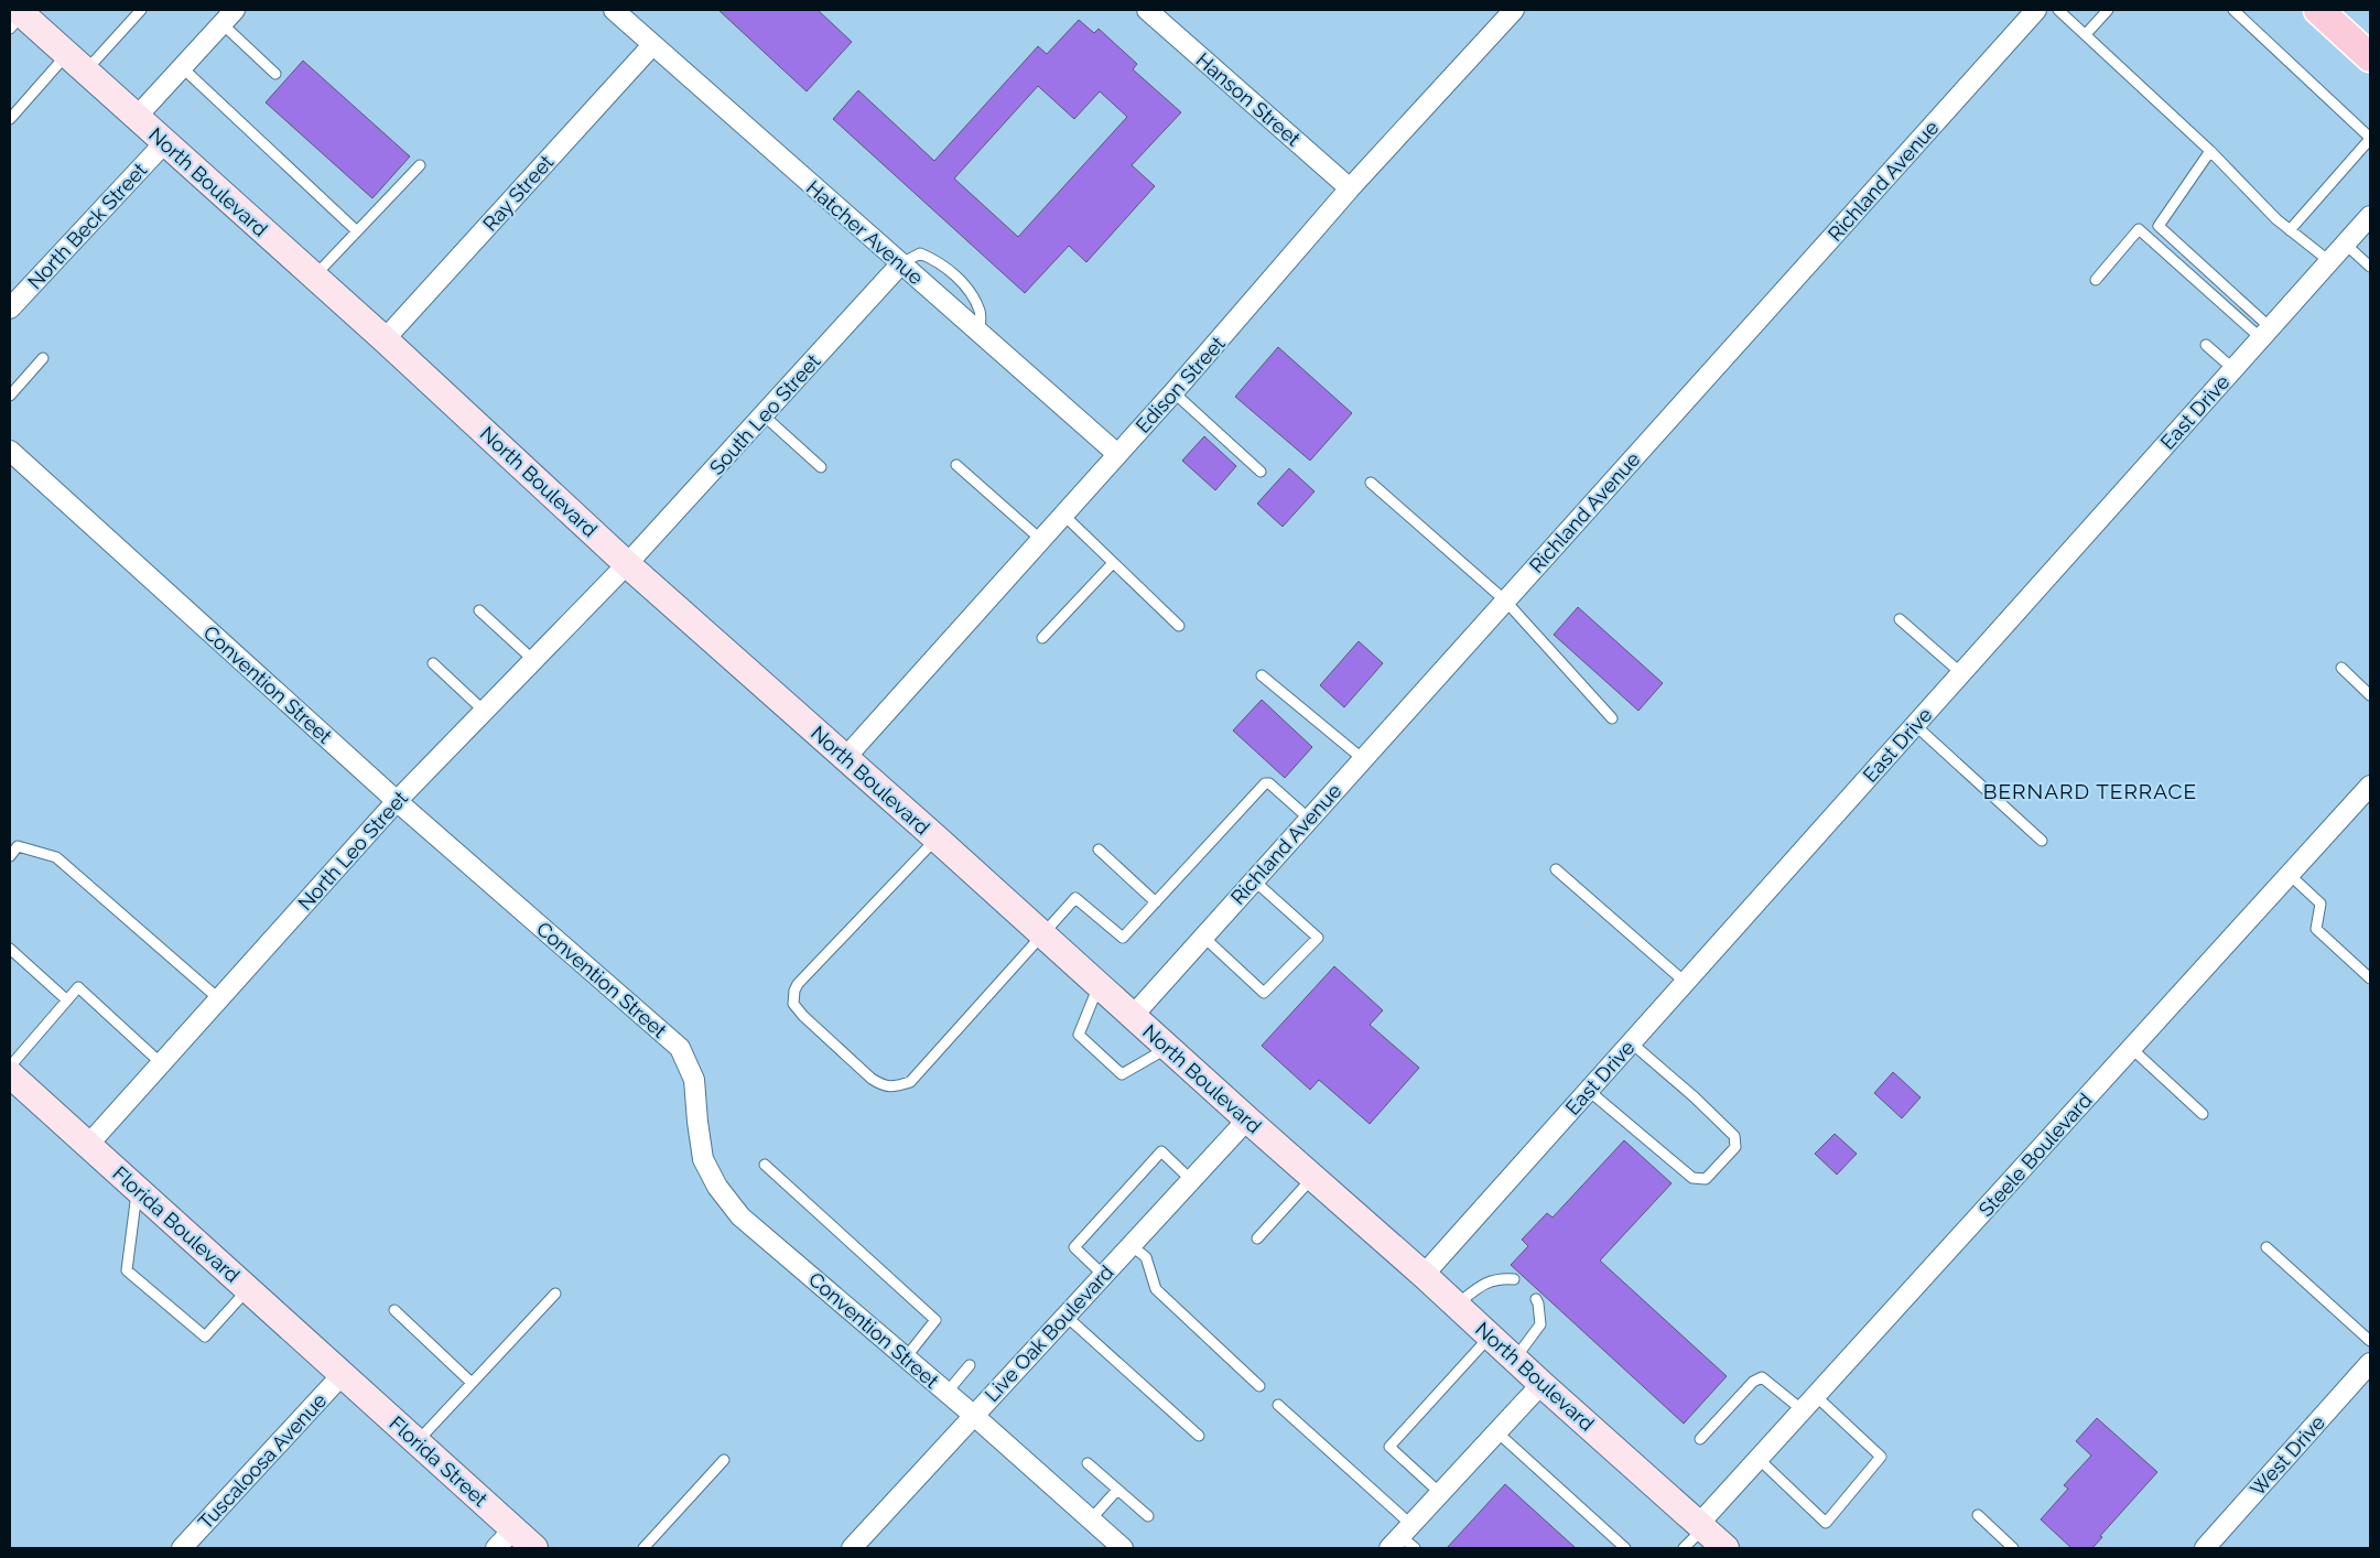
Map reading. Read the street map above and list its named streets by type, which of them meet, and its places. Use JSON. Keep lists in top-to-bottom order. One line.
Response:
{"streets":{"street":["Hanson Street","Richland Avenue","North Boulevard","Ray Street","North Beck Street","Hatcher Avenue","Edison Street","East Drive","South Leo Street","Convention Street","North Leo Street","Steele Boulevard","Florida Boulevard","Live Oak Boulevard","West Drive","Tuscaloosa Avenue","Florida Street"]},"crossings":[["Hanson Street","Edison Street"],["Richland Avenue","North Boulevard"],["North Boulevard","Ray Street"],["North Boulevard","North Beck Street"],["North Boulevard","Edison Street"],["North Boulevard","East Drive"],["North Boulevard","South Leo Street"],["North Boulevard","North Leo Street"],["North Boulevard","Steele Boulevard"],["North Boulevard","Live Oak Boulevard"],["Ray Street","Hatcher Avenue"],["Hatcher Avenue","Edison Street"],["Hatcher Avenue","South Leo Street"],["South Leo Street","North Leo Street"],["Convention Street","North Leo Street"],["Convention Street","Live Oak Boulevard"],["North Leo Street","Florida Boulevard"],["Florida Boulevard","Tuscaloosa Avenue"],["Florida Boulevard","Florida Street"],["Tuscaloosa Avenue","Florida Street"]],"districts":["BERNARD TERRACE"]}
